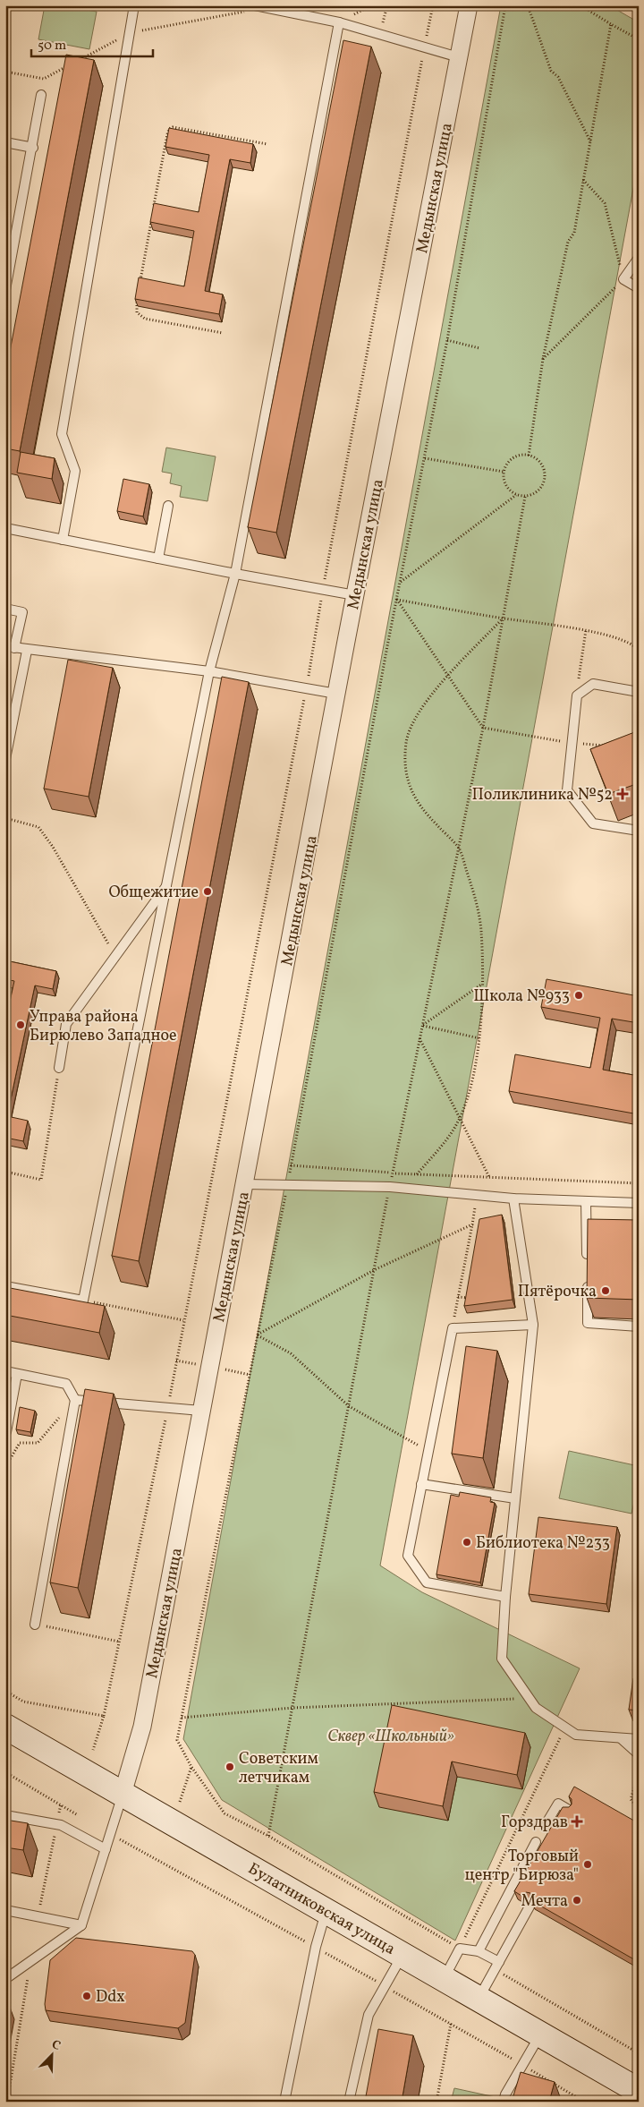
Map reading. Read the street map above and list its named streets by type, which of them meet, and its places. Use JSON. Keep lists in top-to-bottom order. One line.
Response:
{"streets":{"street":["Медынская улица","Булатниковская улица"]},"crossings":[["Медынская улица","Булатниковская улица"]],"parks":["Сквер «Школьный»"],"places":{"health":["Поликлиника №52","Горздрав"],"other":["Общежитие","Школа №933","Управа района Бирюлево Западное","Пятёрочка","Библиотека №233","Cоветским летчикам","Торговый центр \"Бирюза\"","Мечта","Ddx"]},"scale_bar":"50 m","north":"top right"}
